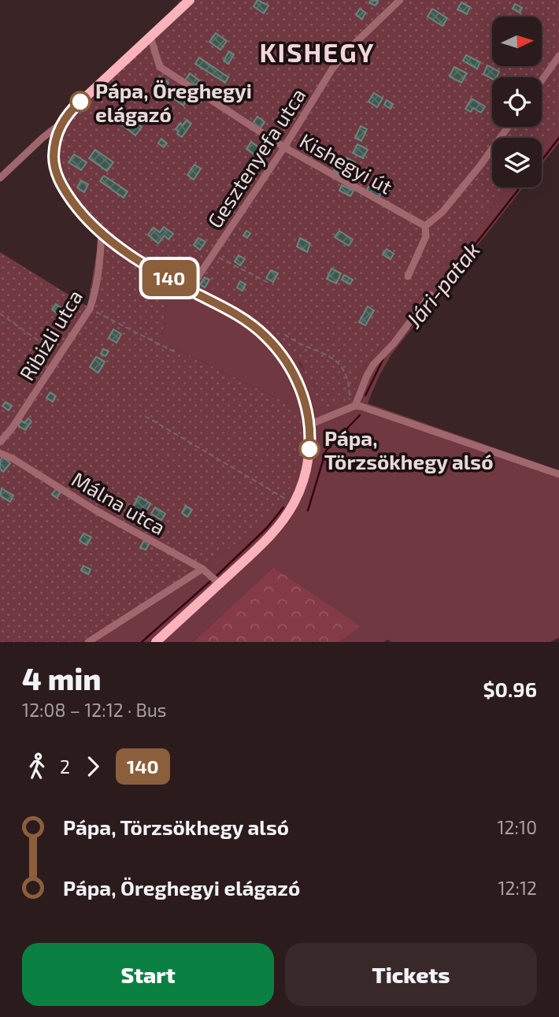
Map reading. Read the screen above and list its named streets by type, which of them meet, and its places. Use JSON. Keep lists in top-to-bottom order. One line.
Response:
{"streets":{"street":["Gesztenyefa utca","Kishegyi út","Ribizli utca","Málna utca"]},"crossings":[["Gesztenyefa utca","Kishegyi út"]],"districts":["KISHEGY"],"water":["Jári-patak"],"places":["Pápa, Öreghegyi elágazó","Pápa, Törzsökhegy alsó"],"lines":["bus line 140"],"north":"right","page":{"on_map":"140","heading":["4 min","12:08 – 12:12 · Bus","$0.96"],"legs":["2","140"],"list":[{"name":"Pápa, Törzsökhegy alsó","value":"12:10"},{"name":"Pápa, Öreghegyi elágazó","value":"12:12"}],"buttons":["Start","Tickets"]}}
